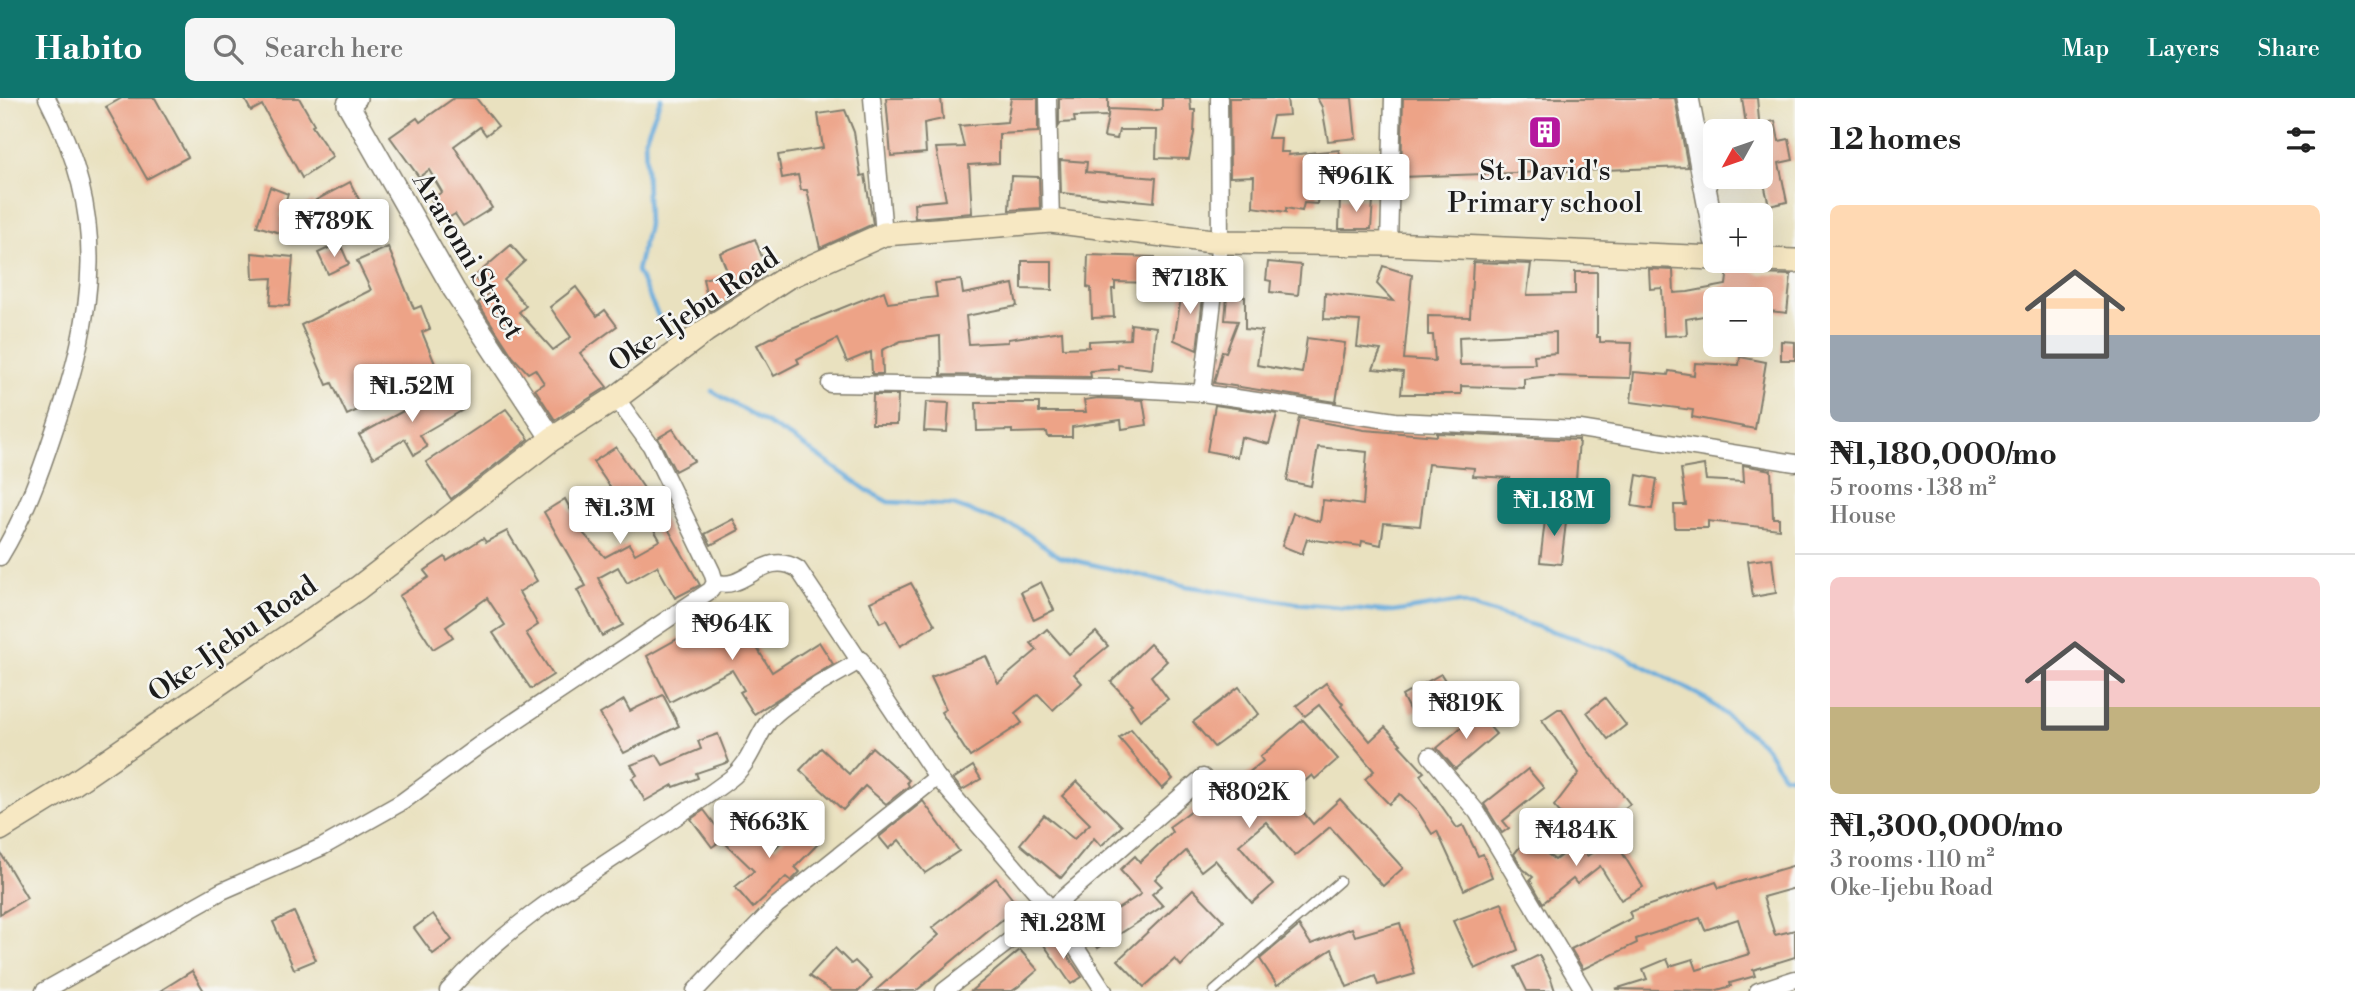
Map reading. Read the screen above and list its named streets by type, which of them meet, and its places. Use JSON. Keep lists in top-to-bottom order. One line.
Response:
{"streets":{"main road":["Oke-Ijebu Road"],"street":["Araromi Street"]},"crossings":[["Araromi Street","Oke-Ijebu Road"]],"places":{"building":["St. David's Primary school"]},"north":"bottom left","page":{"header":"Habito","search":"Search here","nav":["Map","Layers","Share"],"heading":"12 homes","map_buttons":["+","−"],"price":["₦961K","₦789K","₦718K","₦1.52M","₦1.18M","₦1.3M","₦964K","₦819K","₦802K","₦663K","₦484K","₦1.28M"],"list":[{"name":"₦1,180,000/mo","note":"5 rooms · 138 m² · House"},{"name":"₦1,300,000/mo","note":"3 rooms · 110 m² · Oke-Ijebu Road"}]}}
